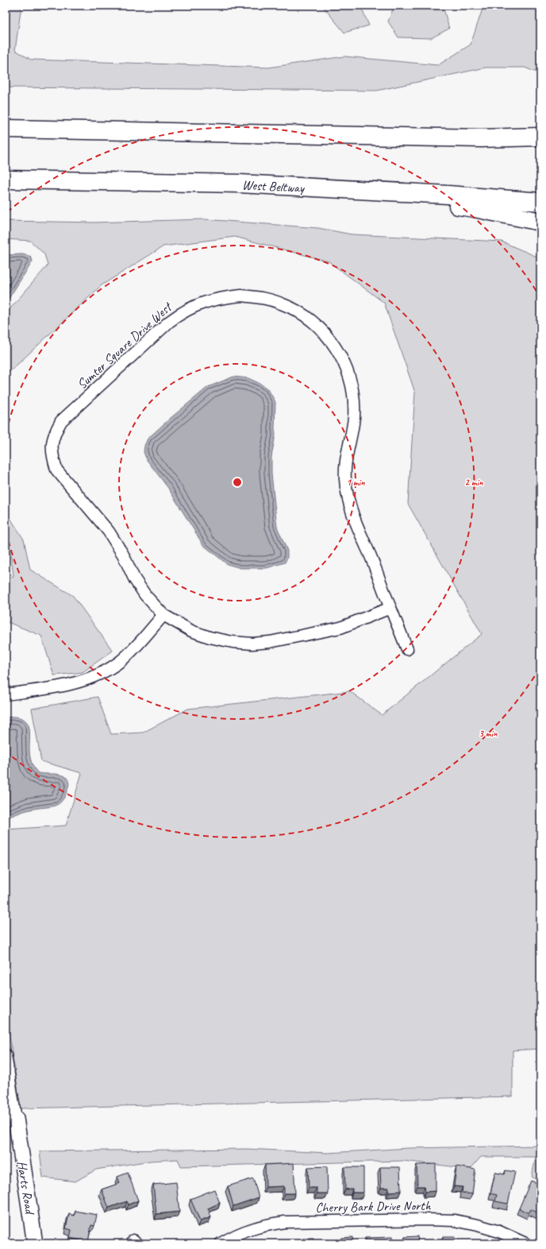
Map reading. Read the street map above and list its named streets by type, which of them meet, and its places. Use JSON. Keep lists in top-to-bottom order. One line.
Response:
{"streets":{"highway":["West Beltway"],"street":["Sumter Square Drive West","Harts Road","Cherry Bark Drive North"]},"rings":["1 min","2 min","3 min"]}
